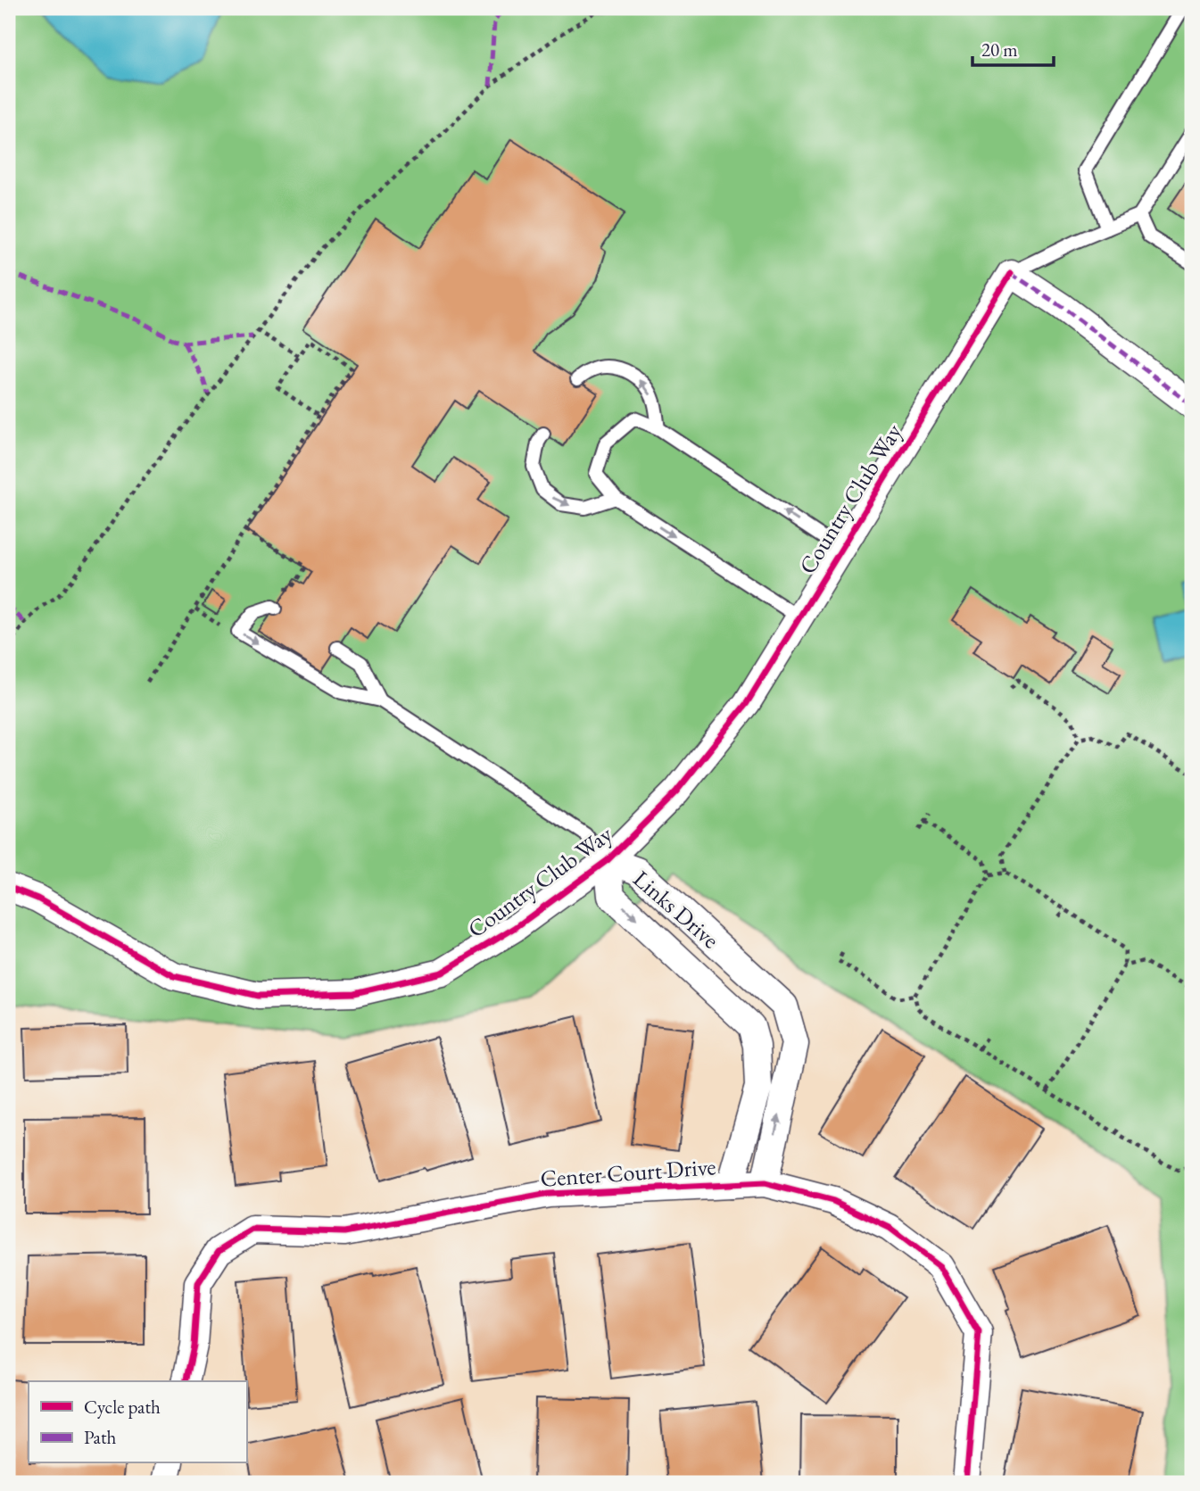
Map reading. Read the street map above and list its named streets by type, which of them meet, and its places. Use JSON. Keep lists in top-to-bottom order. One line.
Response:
{"streets":{"street":["Country Club Way","Links Drive","Center Court Drive"]},"crossings":[["Country Club Way","Links Drive"],["Links Drive","Center Court Drive"]],"legend":["Cycle path","Path"],"scale_bar":"20 m"}
